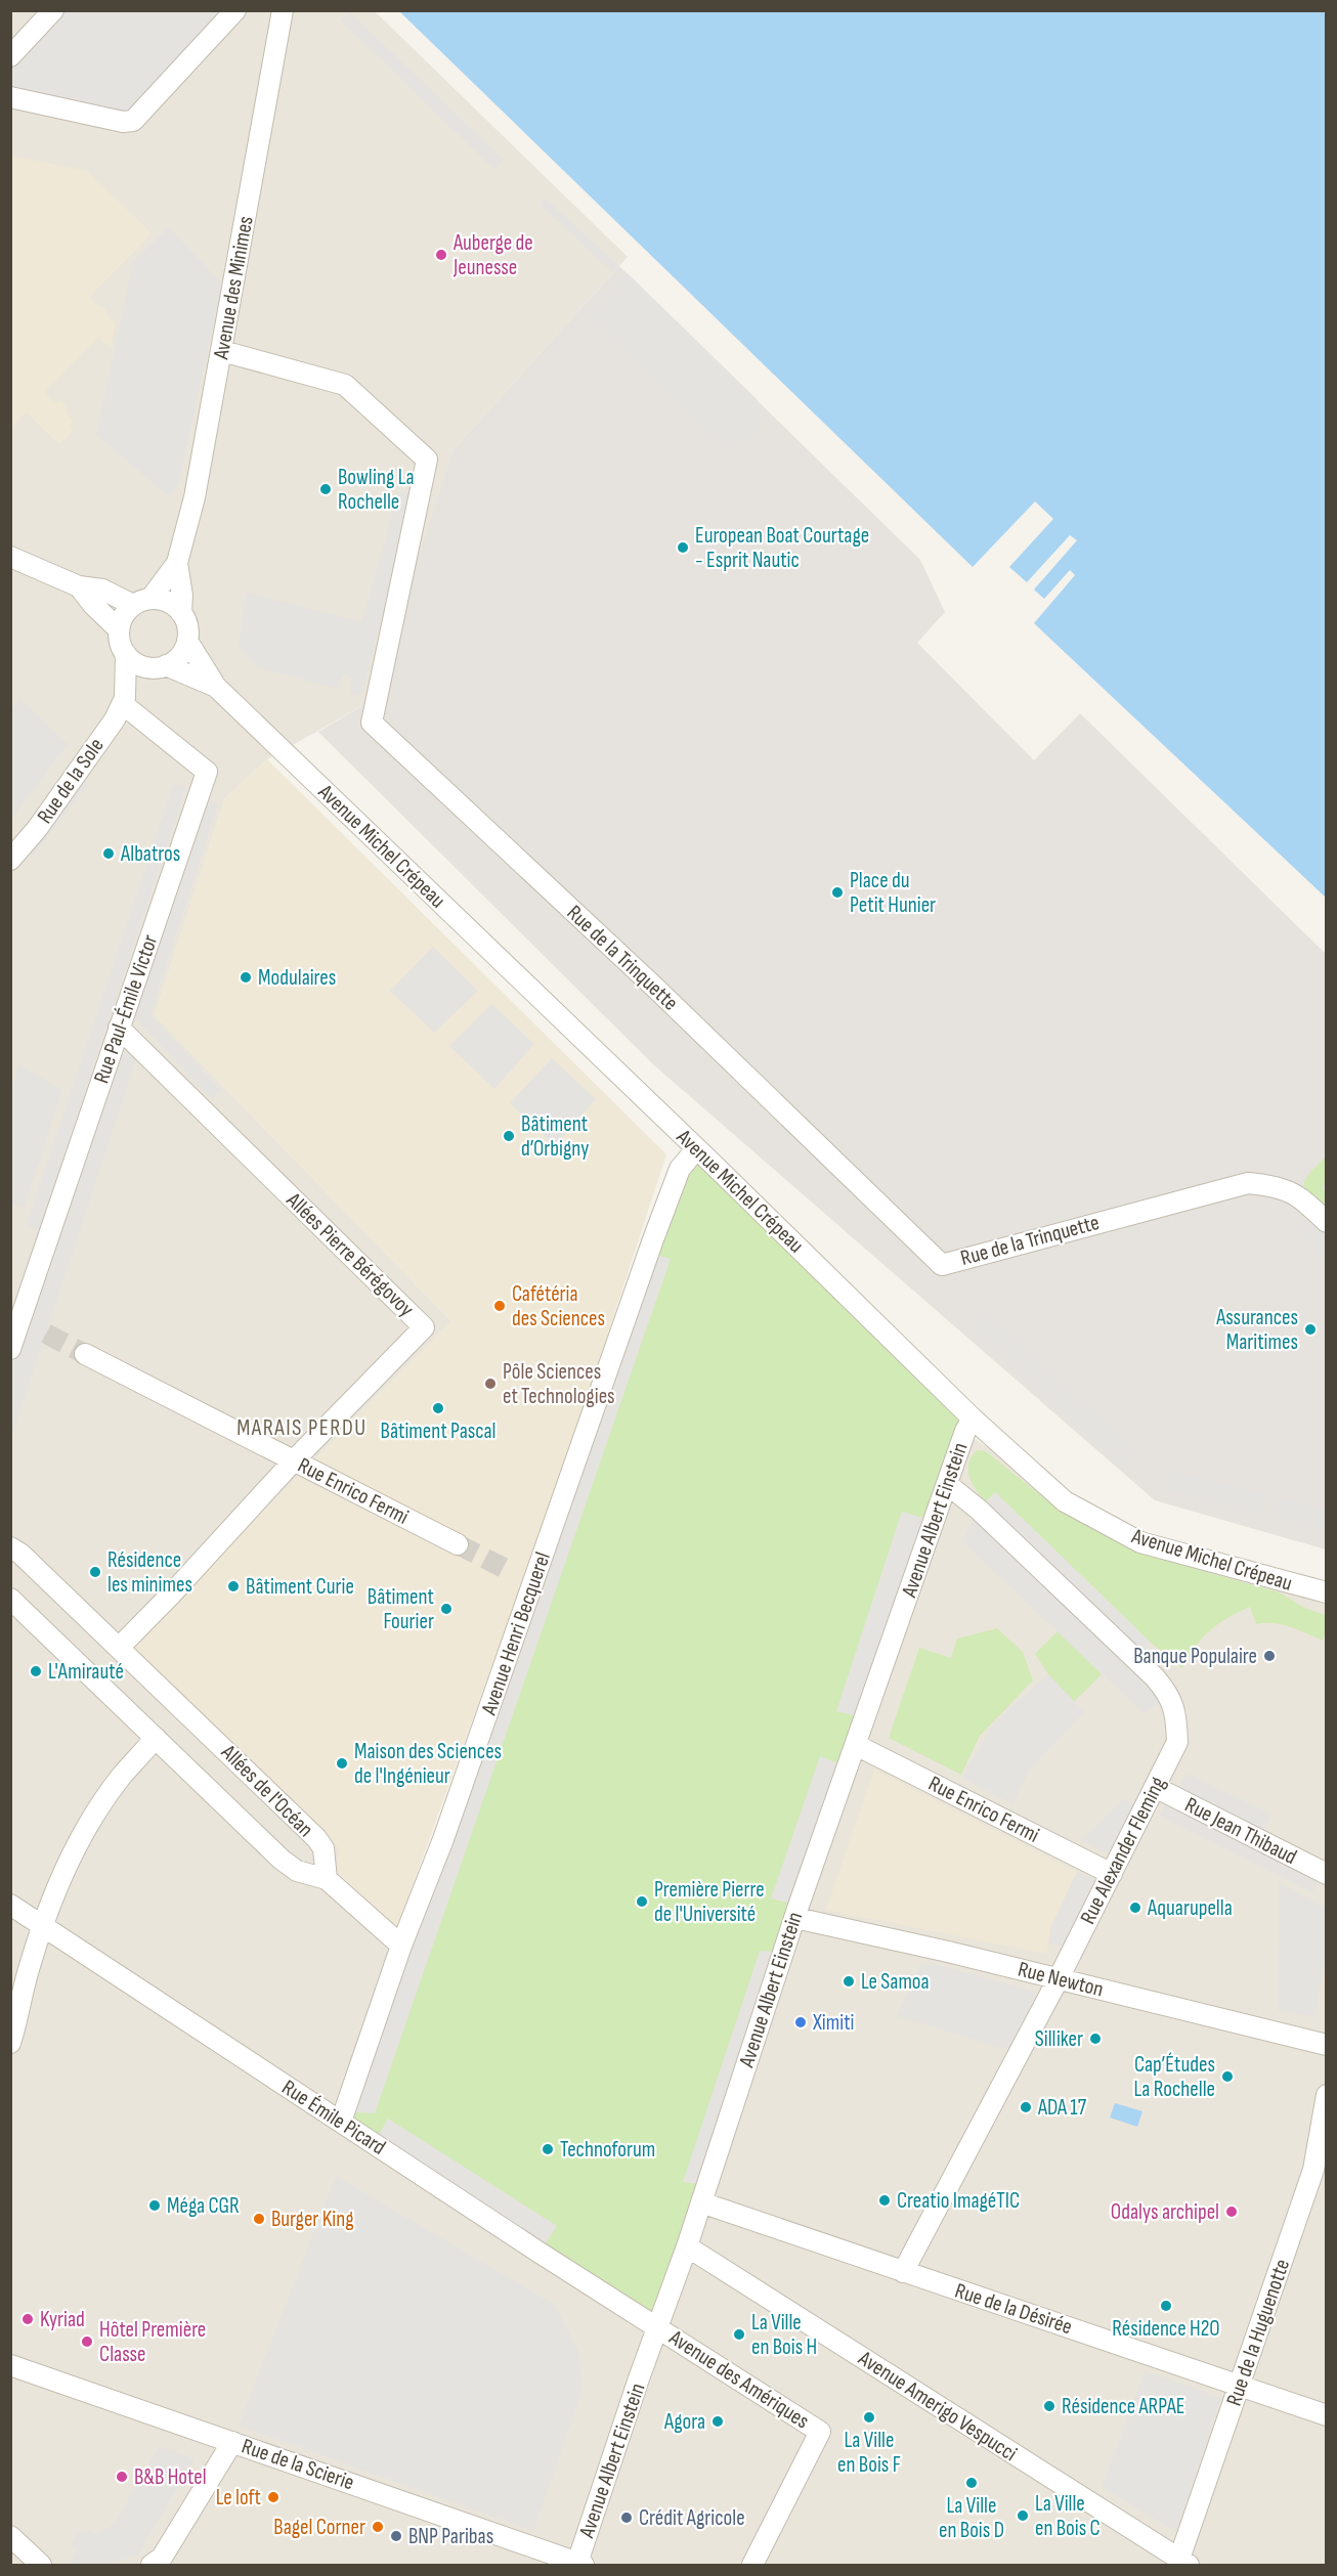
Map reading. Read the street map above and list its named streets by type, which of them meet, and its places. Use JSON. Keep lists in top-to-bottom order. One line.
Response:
{"streets":{"street":["Avenue des Minimes","Rue de la Sole","Avenue Michel Crépeau","Rue de la Trinquette","Rue Paul-Émile Victor","Allées Pierre Bérégovoy","Rue Enrico Fermi","Avenue Albert Einstein","Avenue Henri Becquerel","Allées de l'Océan","Rue Jean Thibaud","Rue Alexander Fleming","Rue Newton","Rue Émile Picard","Rue de la Désirée","Rue de la Huguenotte","Avenue des Amériques","Avenue Amerigo Vespucci","Rue de la Scierie"]},"crossings":[["Avenue des Minimes","Rue de la Sole"],["Avenue des Minimes","Avenue Michel Crépeau"],["Avenue des Minimes","Rue de la Trinquette"],["Rue de la Sole","Avenue Michel Crépeau"],["Rue de la Sole","Rue Paul-Émile Victor"],["Avenue Michel Crépeau","Avenue Albert Einstein"],["Avenue Michel Crépeau","Avenue Henri Becquerel"],["Rue Paul-Émile Victor","Allées Pierre Bérégovoy"],["Allées Pierre Bérégovoy","Rue Enrico Fermi"],["Allées Pierre Bérégovoy","Allées de l'Océan"],["Rue Enrico Fermi","Avenue Albert Einstein"],["Rue Enrico Fermi","Rue Alexander Fleming"],["Avenue Albert Einstein","Rue Alexander Fleming"],["Avenue Albert Einstein","Rue Newton"],["Avenue Albert Einstein","Rue Émile Picard"],["Avenue Albert Einstein","Rue de la Désirée"],["Avenue Albert Einstein","Avenue des Amériques"],["Avenue Albert Einstein","Avenue Amerigo Vespucci"],["Avenue Albert Einstein","Rue de la Scierie"],["Avenue Henri Becquerel","Rue Émile Picard"],["Rue Jean Thibaud","Rue Alexander Fleming"],["Rue Alexander Fleming","Rue Newton"],["Rue Alexander Fleming","Rue de la Désirée"],["Rue Émile Picard","Avenue des Amériques"],["Rue de la Désirée","Rue de la Huguenotte"],["Rue de la Huguenotte","Avenue Amerigo Vespucci"]],"districts":["MARAIS PERDU"],"places":["Auberge de Jeunesse","Bowling La Rochelle","European Boat Courtage - Esprit Nautic","Albatros","Place du Petit Hunier","Modulaires","Bâtiment d’Orbigny","Cafétéria des Sciences","Assurances Maritimes","Pôle Sciences et Technologies","Bâtiment Pascal","Résidence les minimes","Bâtiment Curie","Bâtiment Fourier","Banque Populaire","L'Amirauté","Maison des Sciences de l'Ingénieur","Première Pierre de l'Université","Aquarupella","Le Samoa","Ximiti","Silliker","Cap’Études La Rochelle","ADA 17","Technoforum","Creatio ImagéTIC","Méga CGR","Odalys archipel","Burger King","Résidence H2O","Kyriad","La Ville en Bois H","Hôtel Première Classe","Résidence ARPAE","La Ville en Bois F","Agora","B&B Hotel","La Ville en Bois D","Le loft","La Ville en Bois C","Crédit Agricole","Bagel Corner","BNP Paribas"]}
